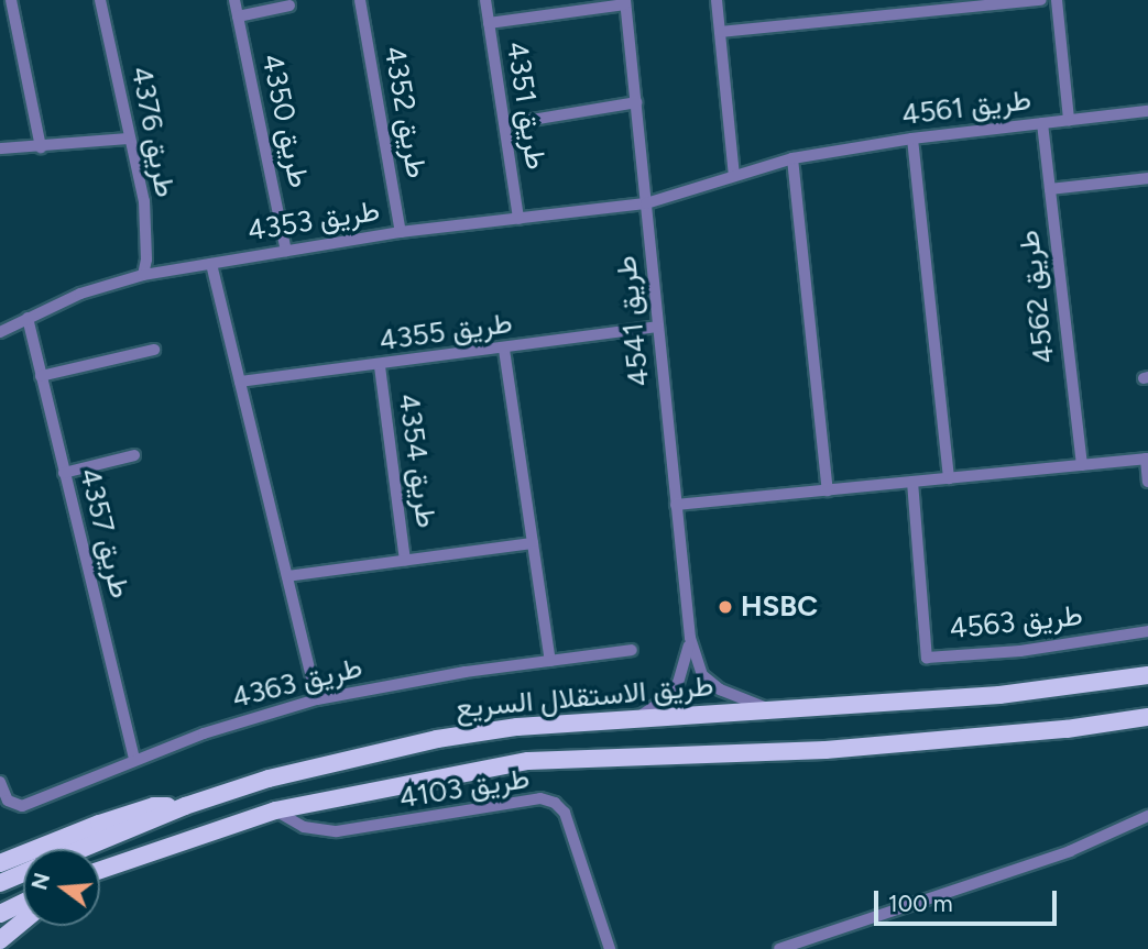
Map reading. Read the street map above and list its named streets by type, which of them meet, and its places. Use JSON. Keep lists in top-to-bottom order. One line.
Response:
{"streets":{"main road":["طريق الاستقلال السريع"],"street":["طريق 4351","طريق 4561","طريق 4352","طريق 4350","طريق 4376","طريق 4353","طريق 4562","طريق 4541","طريق 4355","طريق 4354","طريق 4357","طريق 4563","طريق 4363","طريق 4103"]},"crossings":[["طريق 4351","طريق 4353"],["طريق 4561","طريق 4353"],["طريق 4561","طريق 4562"],["طريق 4561","طريق 4541"],["طريق 4352","طريق 4353"],["طريق 4350","طريق 4353"],["طريق 4376","طريق 4353"],["طريق 4353","طريق 4541"],["طريق 4353","طريق 4357"],["طريق 4541","طريق 4355"],["طريق 4355","طريق 4354"],["طريق 4357","طريق 4363"],["طريق الاستقلال السريع","طريق 4103"]],"places":["HSBC"],"scale_bar":"100 m","north":"left"}
